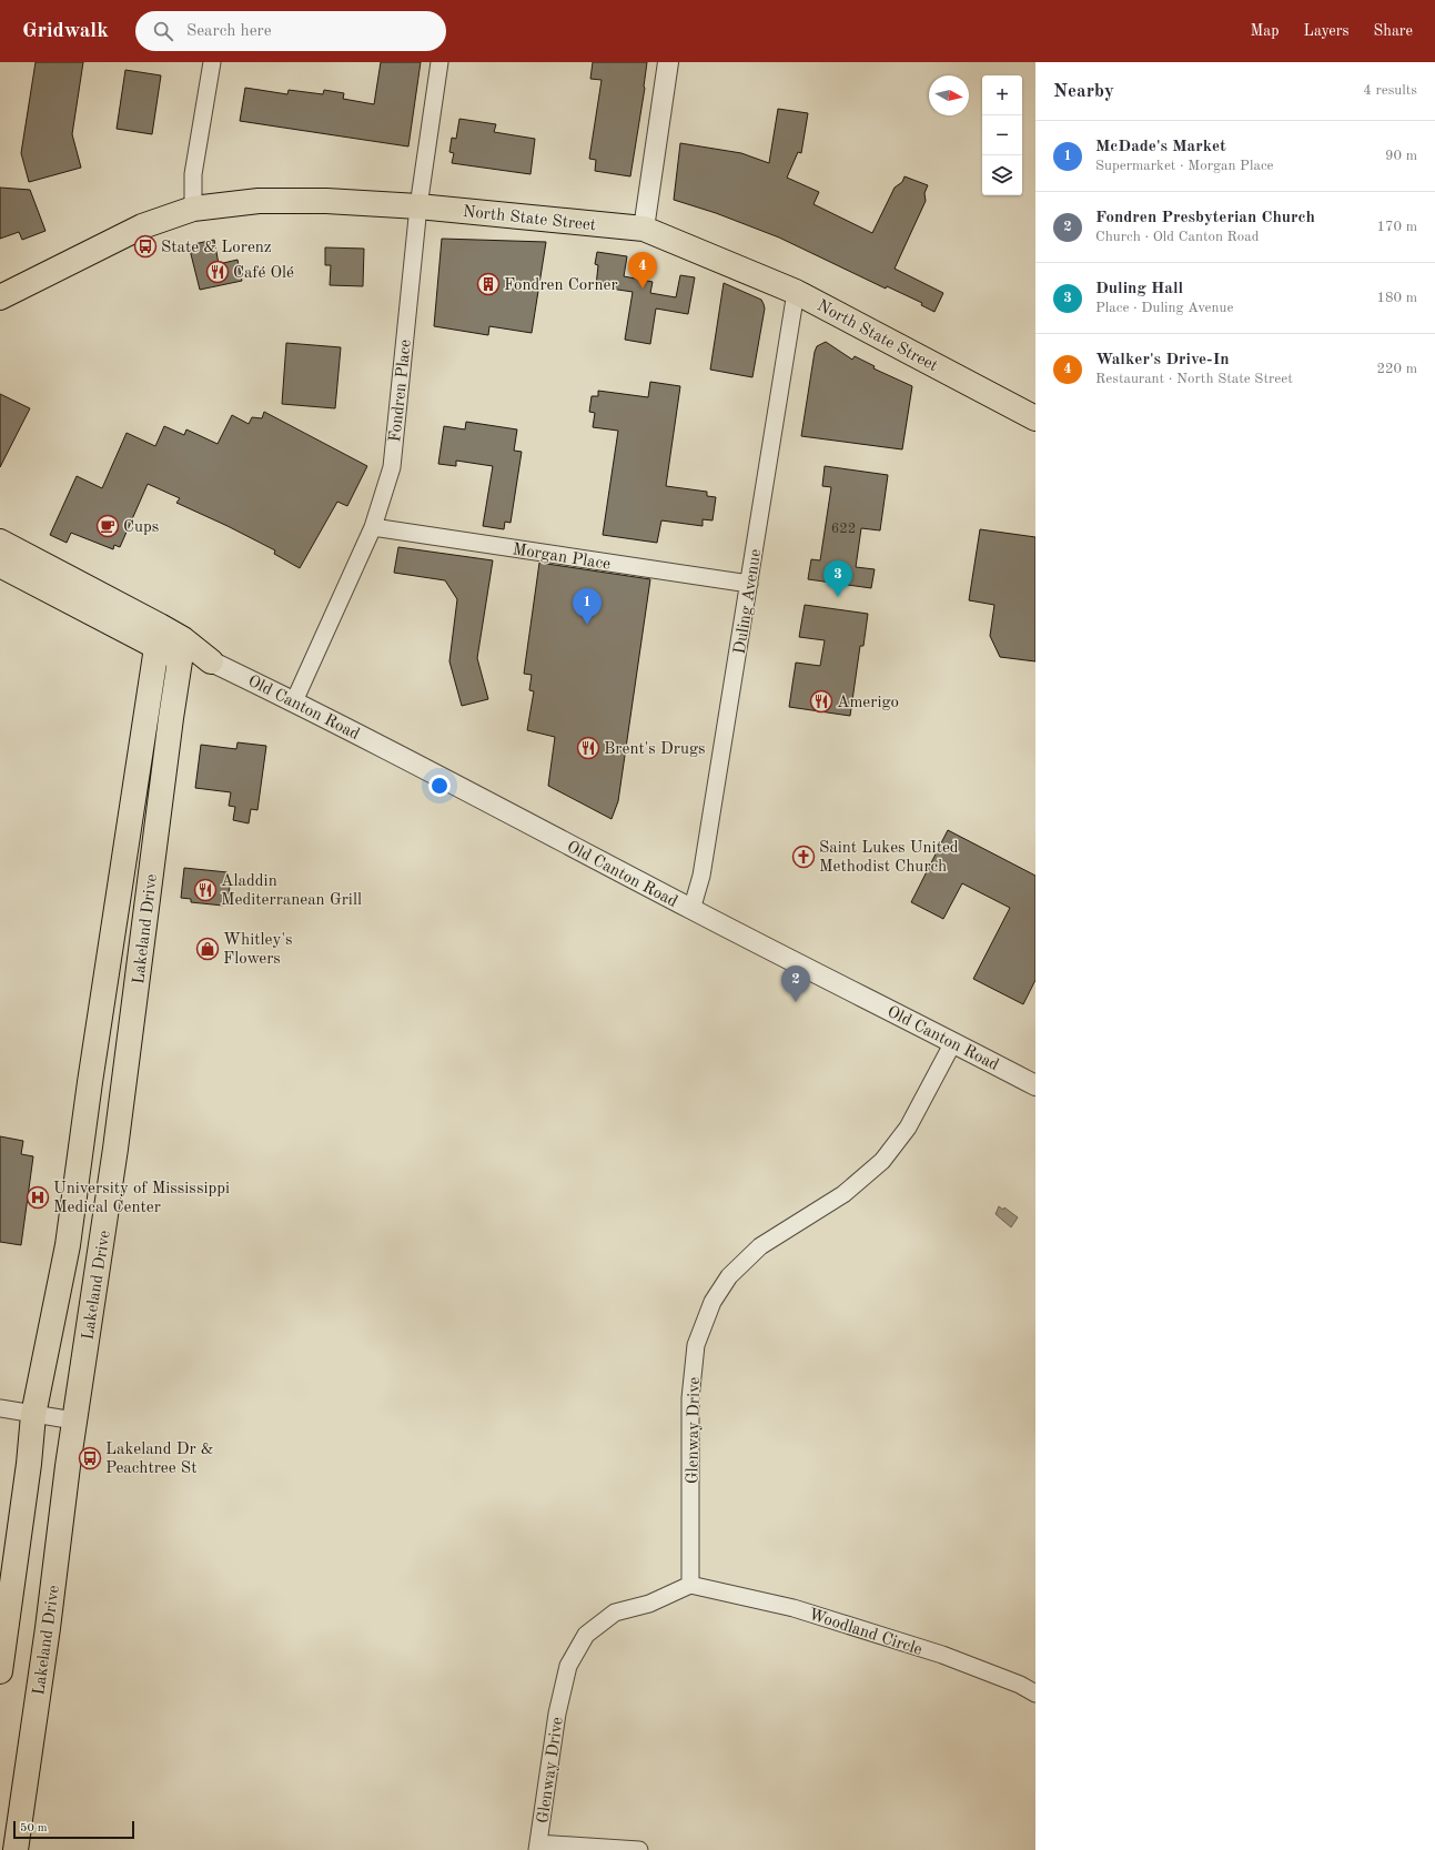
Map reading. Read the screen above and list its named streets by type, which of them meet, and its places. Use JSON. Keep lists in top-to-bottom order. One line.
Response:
{"streets":{"main road":["North State Street","Old Canton Road","Lakeland Drive"],"street":["Fondren Place","Morgan Place","Duling Avenue","Glenway Drive","Woodland Circle"]},"crossings":[["North State Street","Fondren Place"],["North State Street","Duling Avenue"],["Fondren Place","Morgan Place"],["Fondren Place","Old Canton Road"],["Morgan Place","Duling Avenue"],["Duling Avenue","Old Canton Road"],["Old Canton Road","Lakeland Drive"],["Old Canton Road","Glenway Drive"],["Glenway Drive","Woodland Circle"]],"places":{"bus stop":["State & Lorenz","Lakeland Dr & Peachtree St"],"restaurant":["Café Olé","Amerigo","Brent's Drugs","Aladdin Mediterranean Grill"],"building":["Fondren Corner"],"cafe":["Cups"],"church":["Saint Lukes United Methodist Church"],"shop":["Whitley's Flowers"],"hospital":["University of Mississippi Medical Center"]},"house_numbers":["622"],"scale_bar":"50 m","north":"right","page":{"header":"Gridwalk","search":"Search here","nav":["Map","Layers","Share"],"heading":["Nearby","4 results"],"map_buttons":["+","−"],"list":[{"mark":"1","name":"McDade's Market","note":"Supermarket · Morgan Place","value":"90 m"},{"mark":"2","name":"Fondren Presbyterian Church","note":"Church · Old Canton Road","value":"170 m"},{"mark":"3","name":"Duling Hall","note":"Place · Duling Avenue","value":"180 m"},{"mark":"4","name":"Walker's Drive-In","note":"Restaurant · North State Street","value":"220 m"}],"pins":["4","3","1","2"],"scale":"50 m"}}
